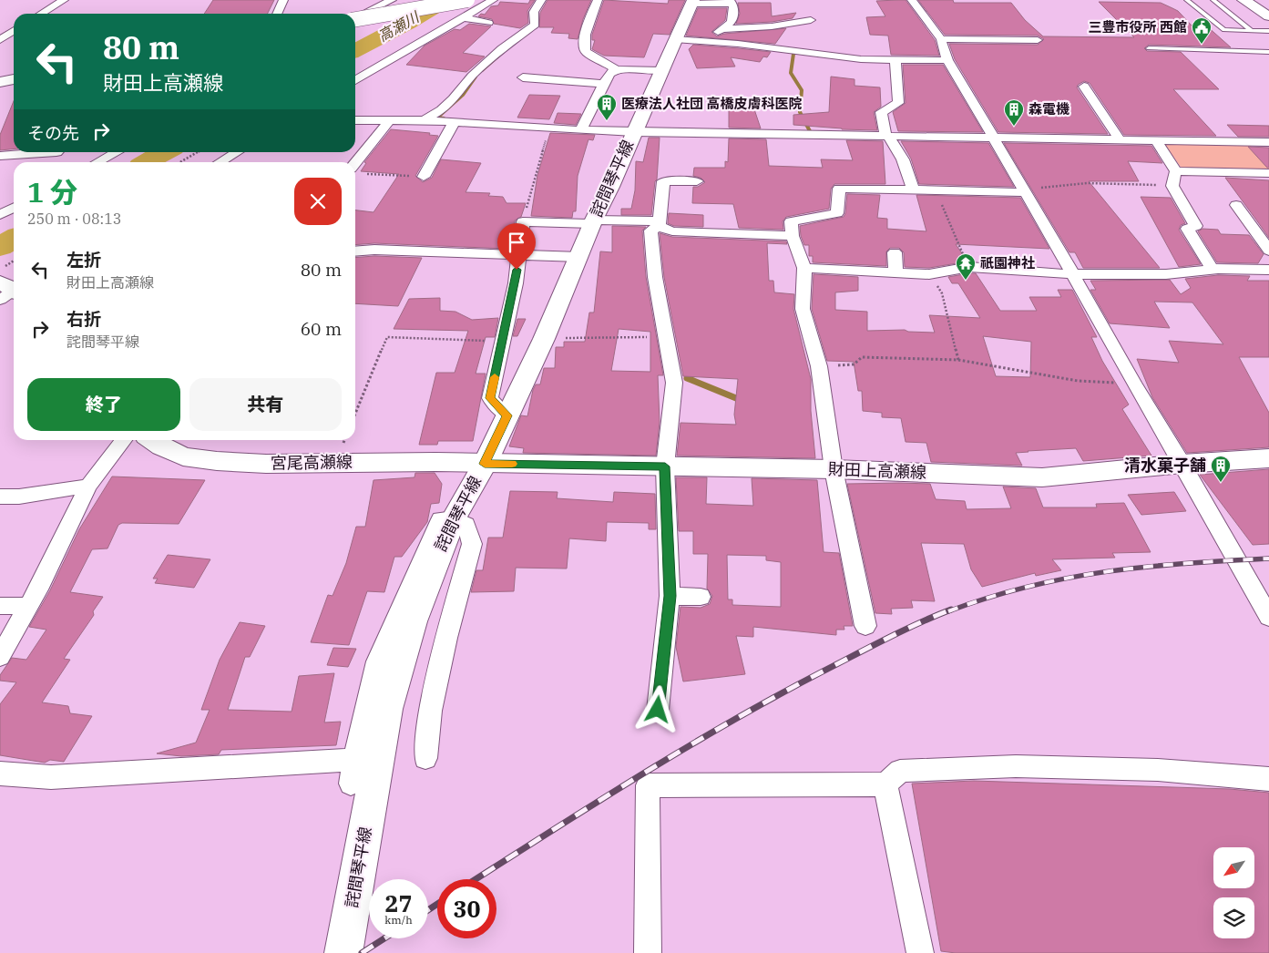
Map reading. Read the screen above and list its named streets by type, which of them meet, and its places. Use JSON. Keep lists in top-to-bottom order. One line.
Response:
{"streets":{"main road":["詫間琴平線","宮尾高瀬線","財田上高瀬線"]},"crossings":[["詫間琴平線","宮尾高瀬線"],["詫間琴平線","財田上高瀬線"],["宮尾高瀬線","財田上高瀬線"]],"water":["高瀬川"],"places":{"public building":["三豊市役所 西館"],"building":["医療法人社団 高橋皮膚科医院","森電機","清水菓子舗"],"temple":["祇園神社"]},"north":"bottom left","page":{"turn":["80 m","財田上高瀬線"],"then":"その先","heading":["1 分","250 m · 08:13"],"list":[{"name":"左折","note":"財田上高瀬線","value":"80 m"},{"name":"右折","note":"詫間琴平線","value":"60 m"}],"buttons":["終了","共有"],"speed":"27 km/h","limit":"30"}}
